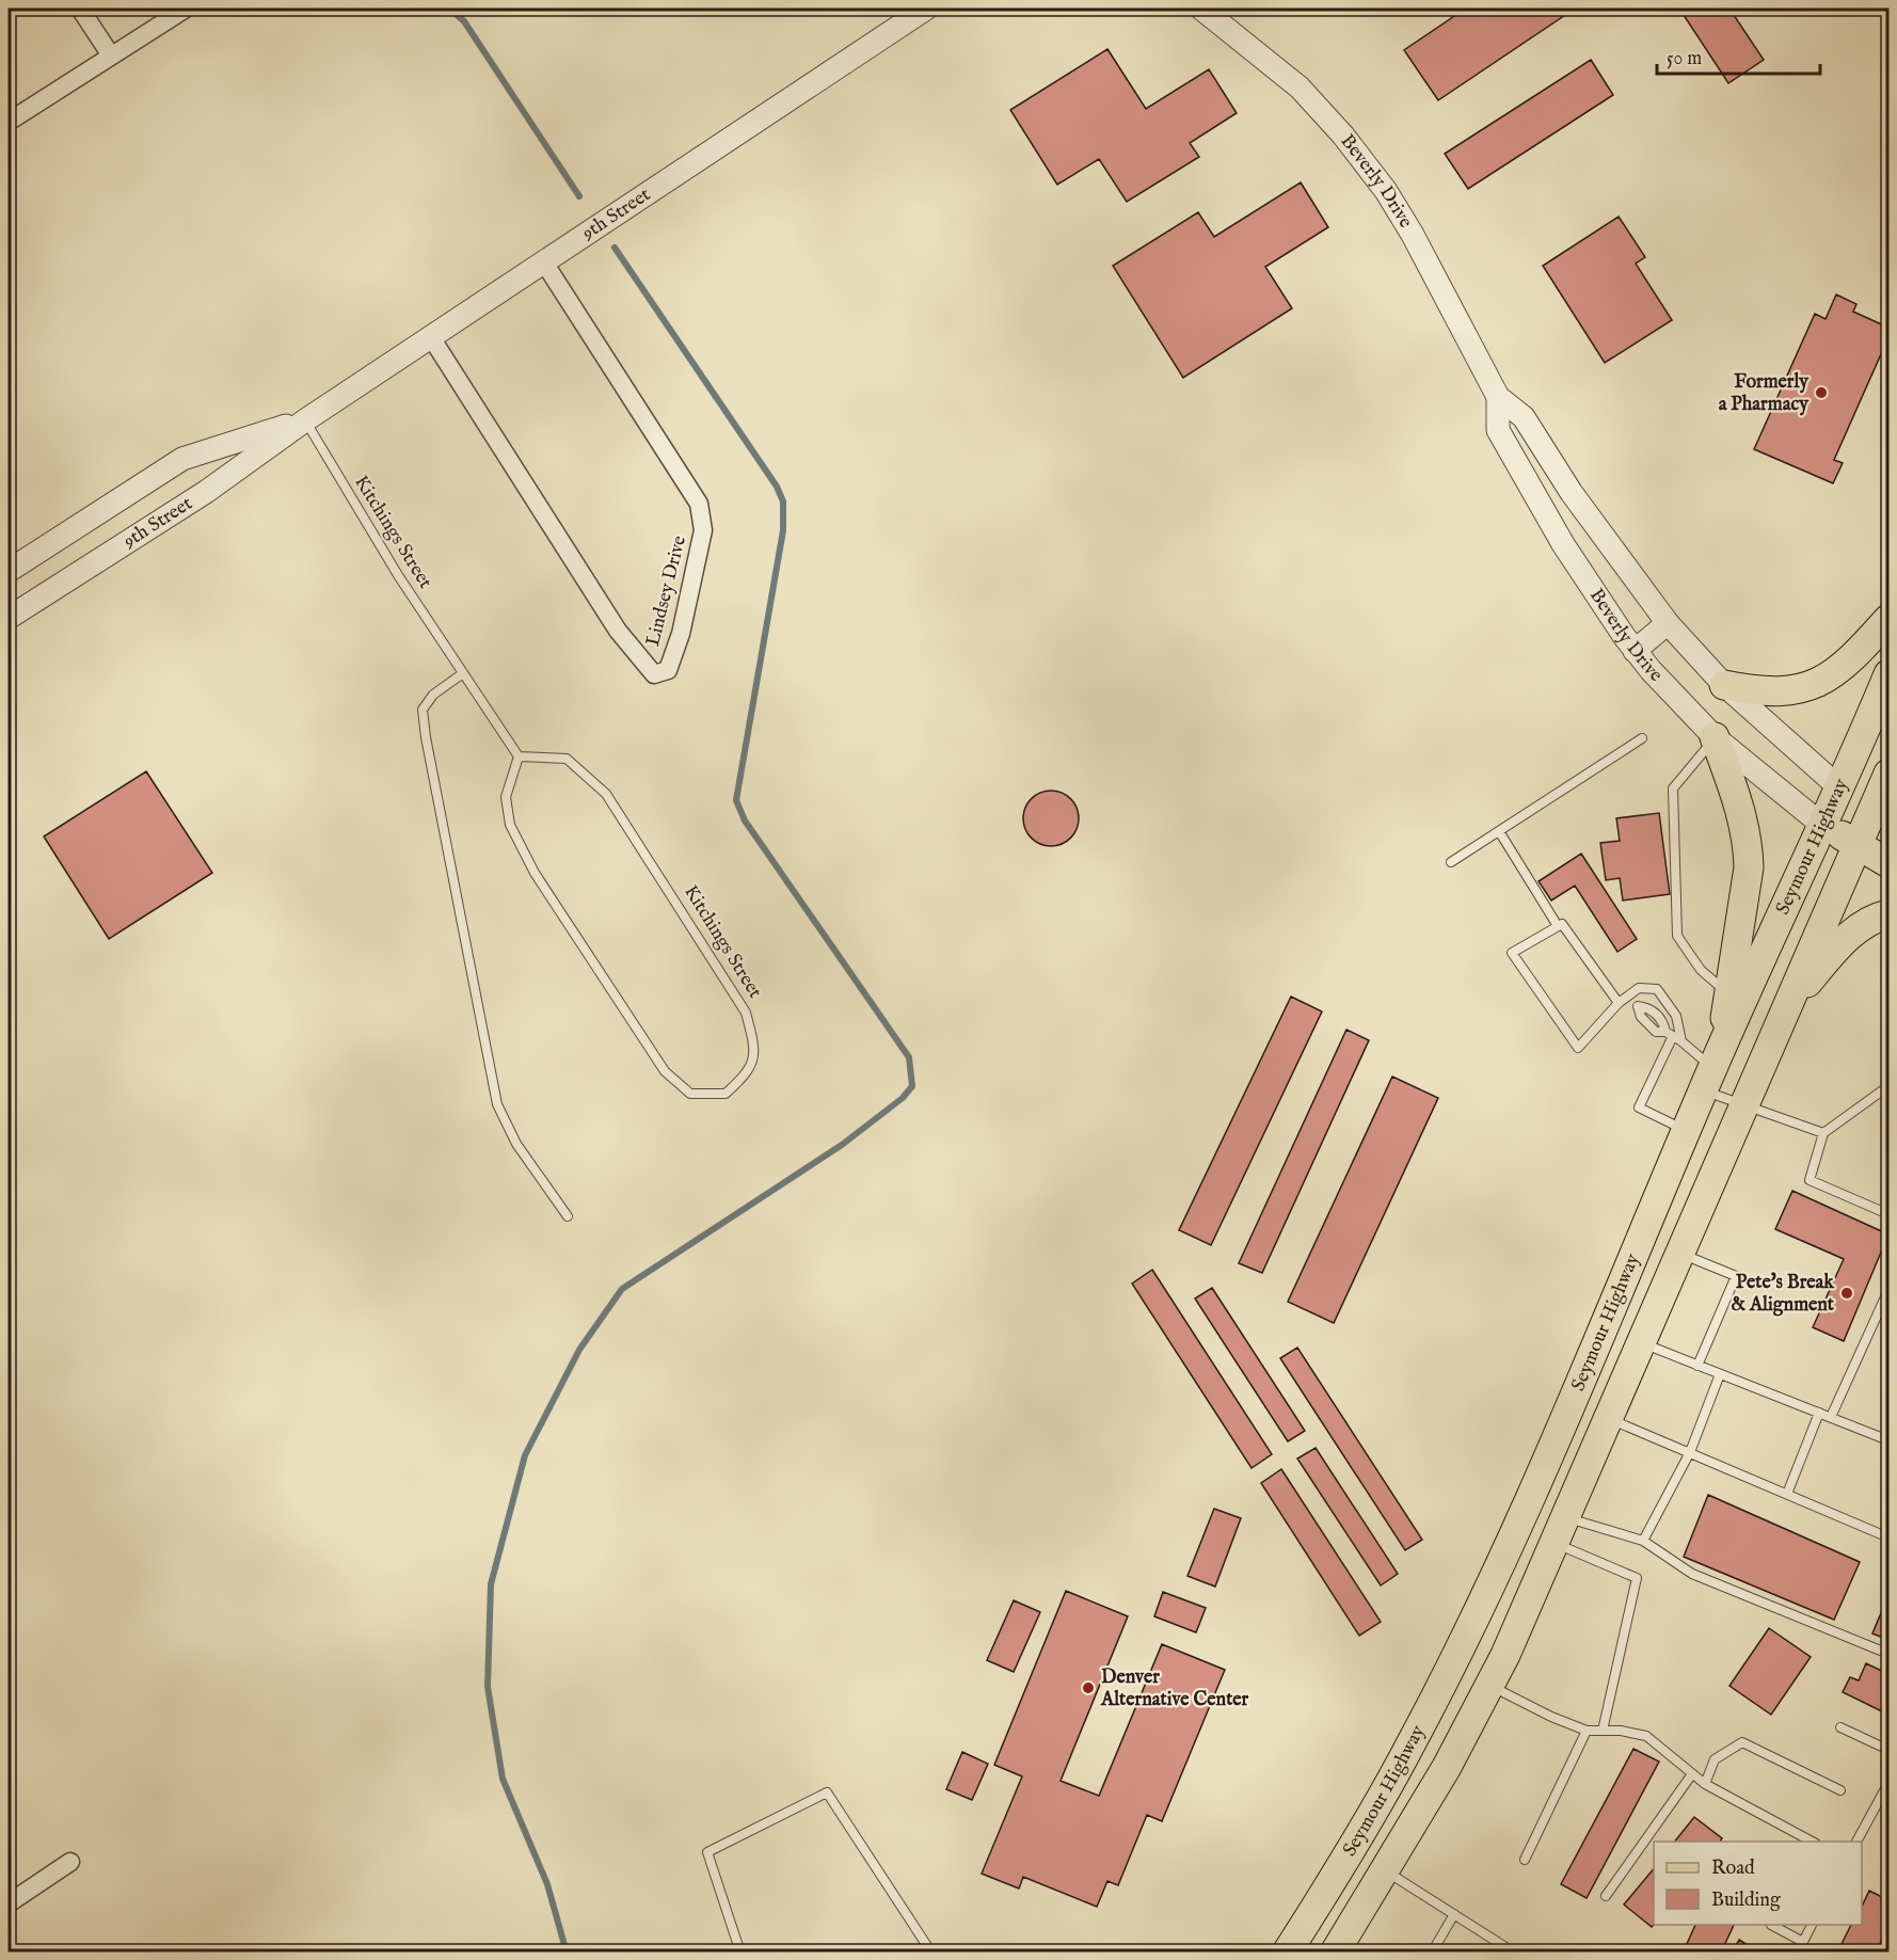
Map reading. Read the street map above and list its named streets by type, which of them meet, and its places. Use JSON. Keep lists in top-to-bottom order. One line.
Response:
{"streets":{"main road":["Seymour Highway"],"street":["Beverly Drive","9th Street","Lindsey Drive"],"lane":["Kitchings Street"]},"crossings":[["Beverly Drive","Seymour Highway"],["9th Street","Kitchings Street"],["9th Street","Lindsey Drive"]],"places":["Formerly a Pharmacy","Pete's Break & Alignment","Denver Alternative Center"],"legend":["Road","Building"],"scale_bar":"50 m"}
